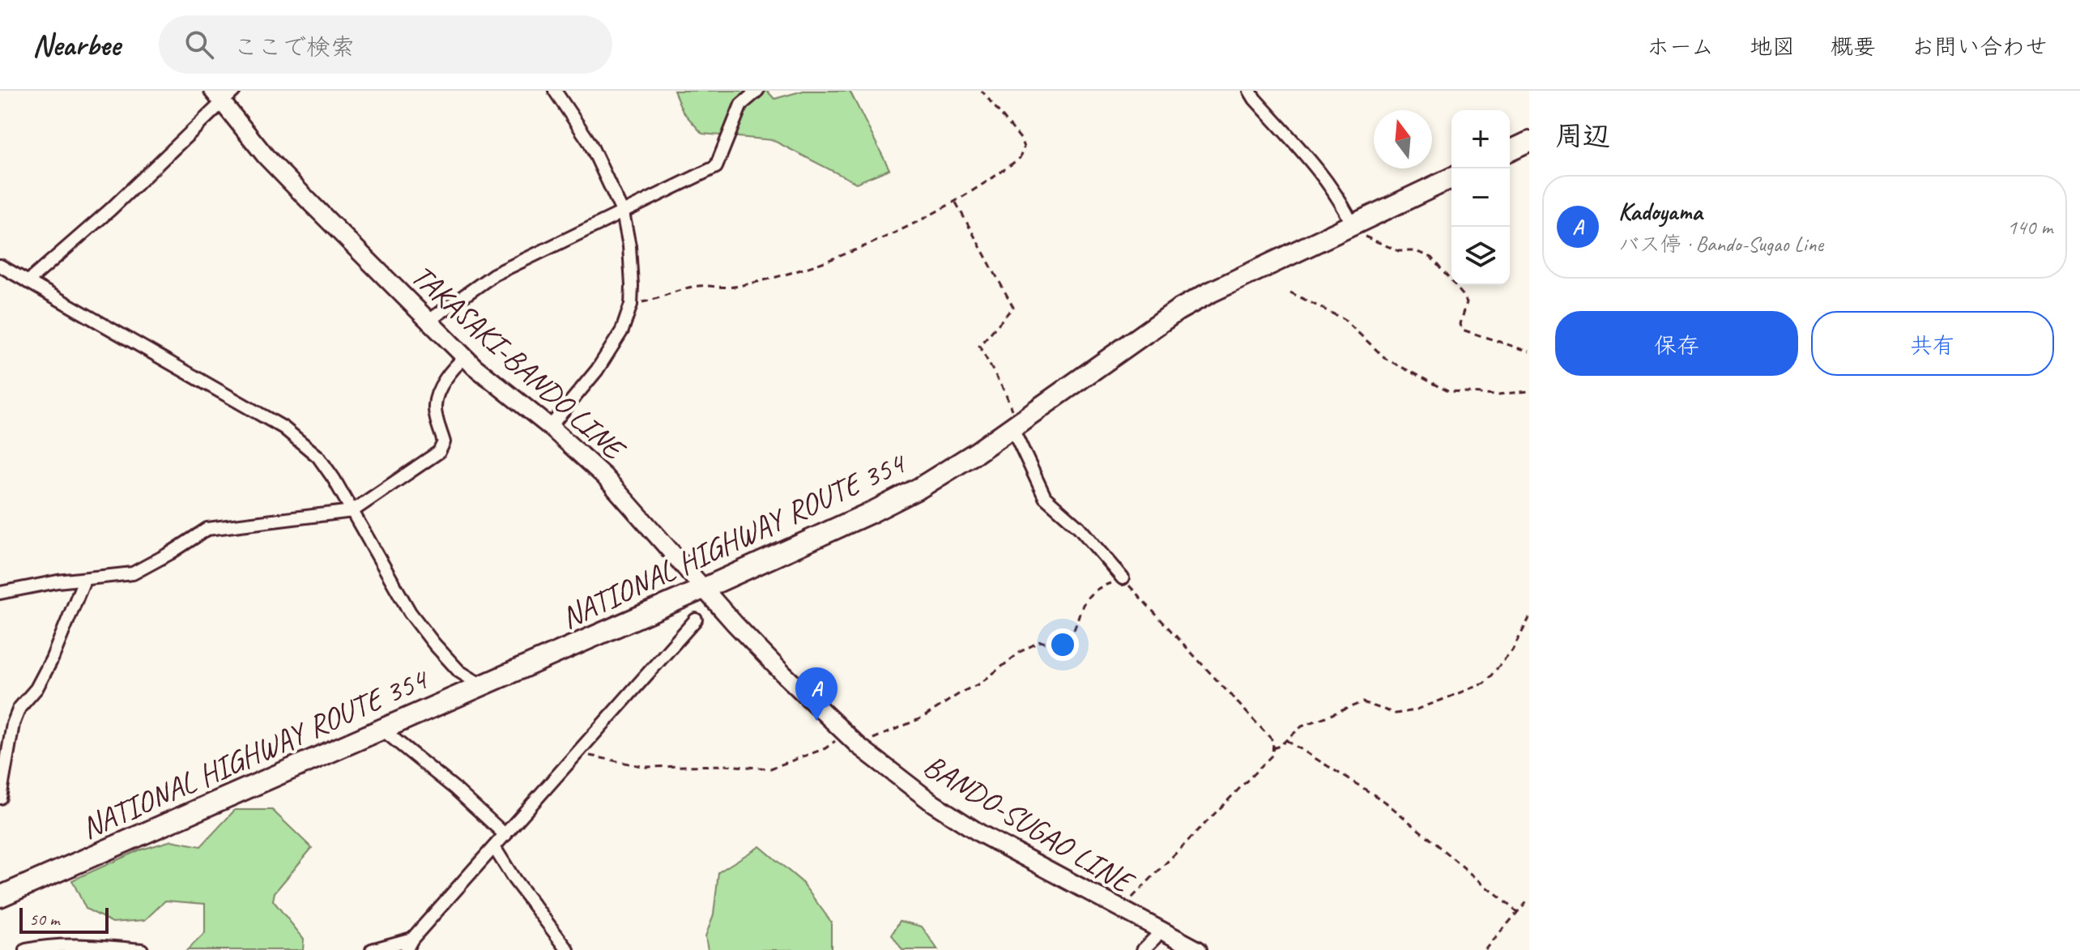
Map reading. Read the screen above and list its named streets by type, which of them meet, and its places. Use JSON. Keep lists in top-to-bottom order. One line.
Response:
{"streets":{"highway":["NATIONAL HIGHWAY ROUTE 354"],"main road":["TAKASAKI-BANDO LINE","BANDO-SUGAO LINE"]},"crossings":[["TAKASAKI-BANDO LINE","NATIONAL HIGHWAY ROUTE 354"],["TAKASAKI-BANDO LINE","BANDO-SUGAO LINE"],["NATIONAL HIGHWAY ROUTE 354","BANDO-SUGAO LINE"]],"scale_bar":"50 m","north":"top","page":{"header":"Nearbee","search":"ここで検索","nav":["ホーム","地図","概要","お問い合わせ"],"heading":"周辺","map_buttons":["+","−"],"list":[{"mark":"A","name":"Kadoyama","note":"バス停 · Bando-Sugao Line","value":"140 m"}],"buttons":["保存","共有"],"pins":"A","scale":"50 m"}}
